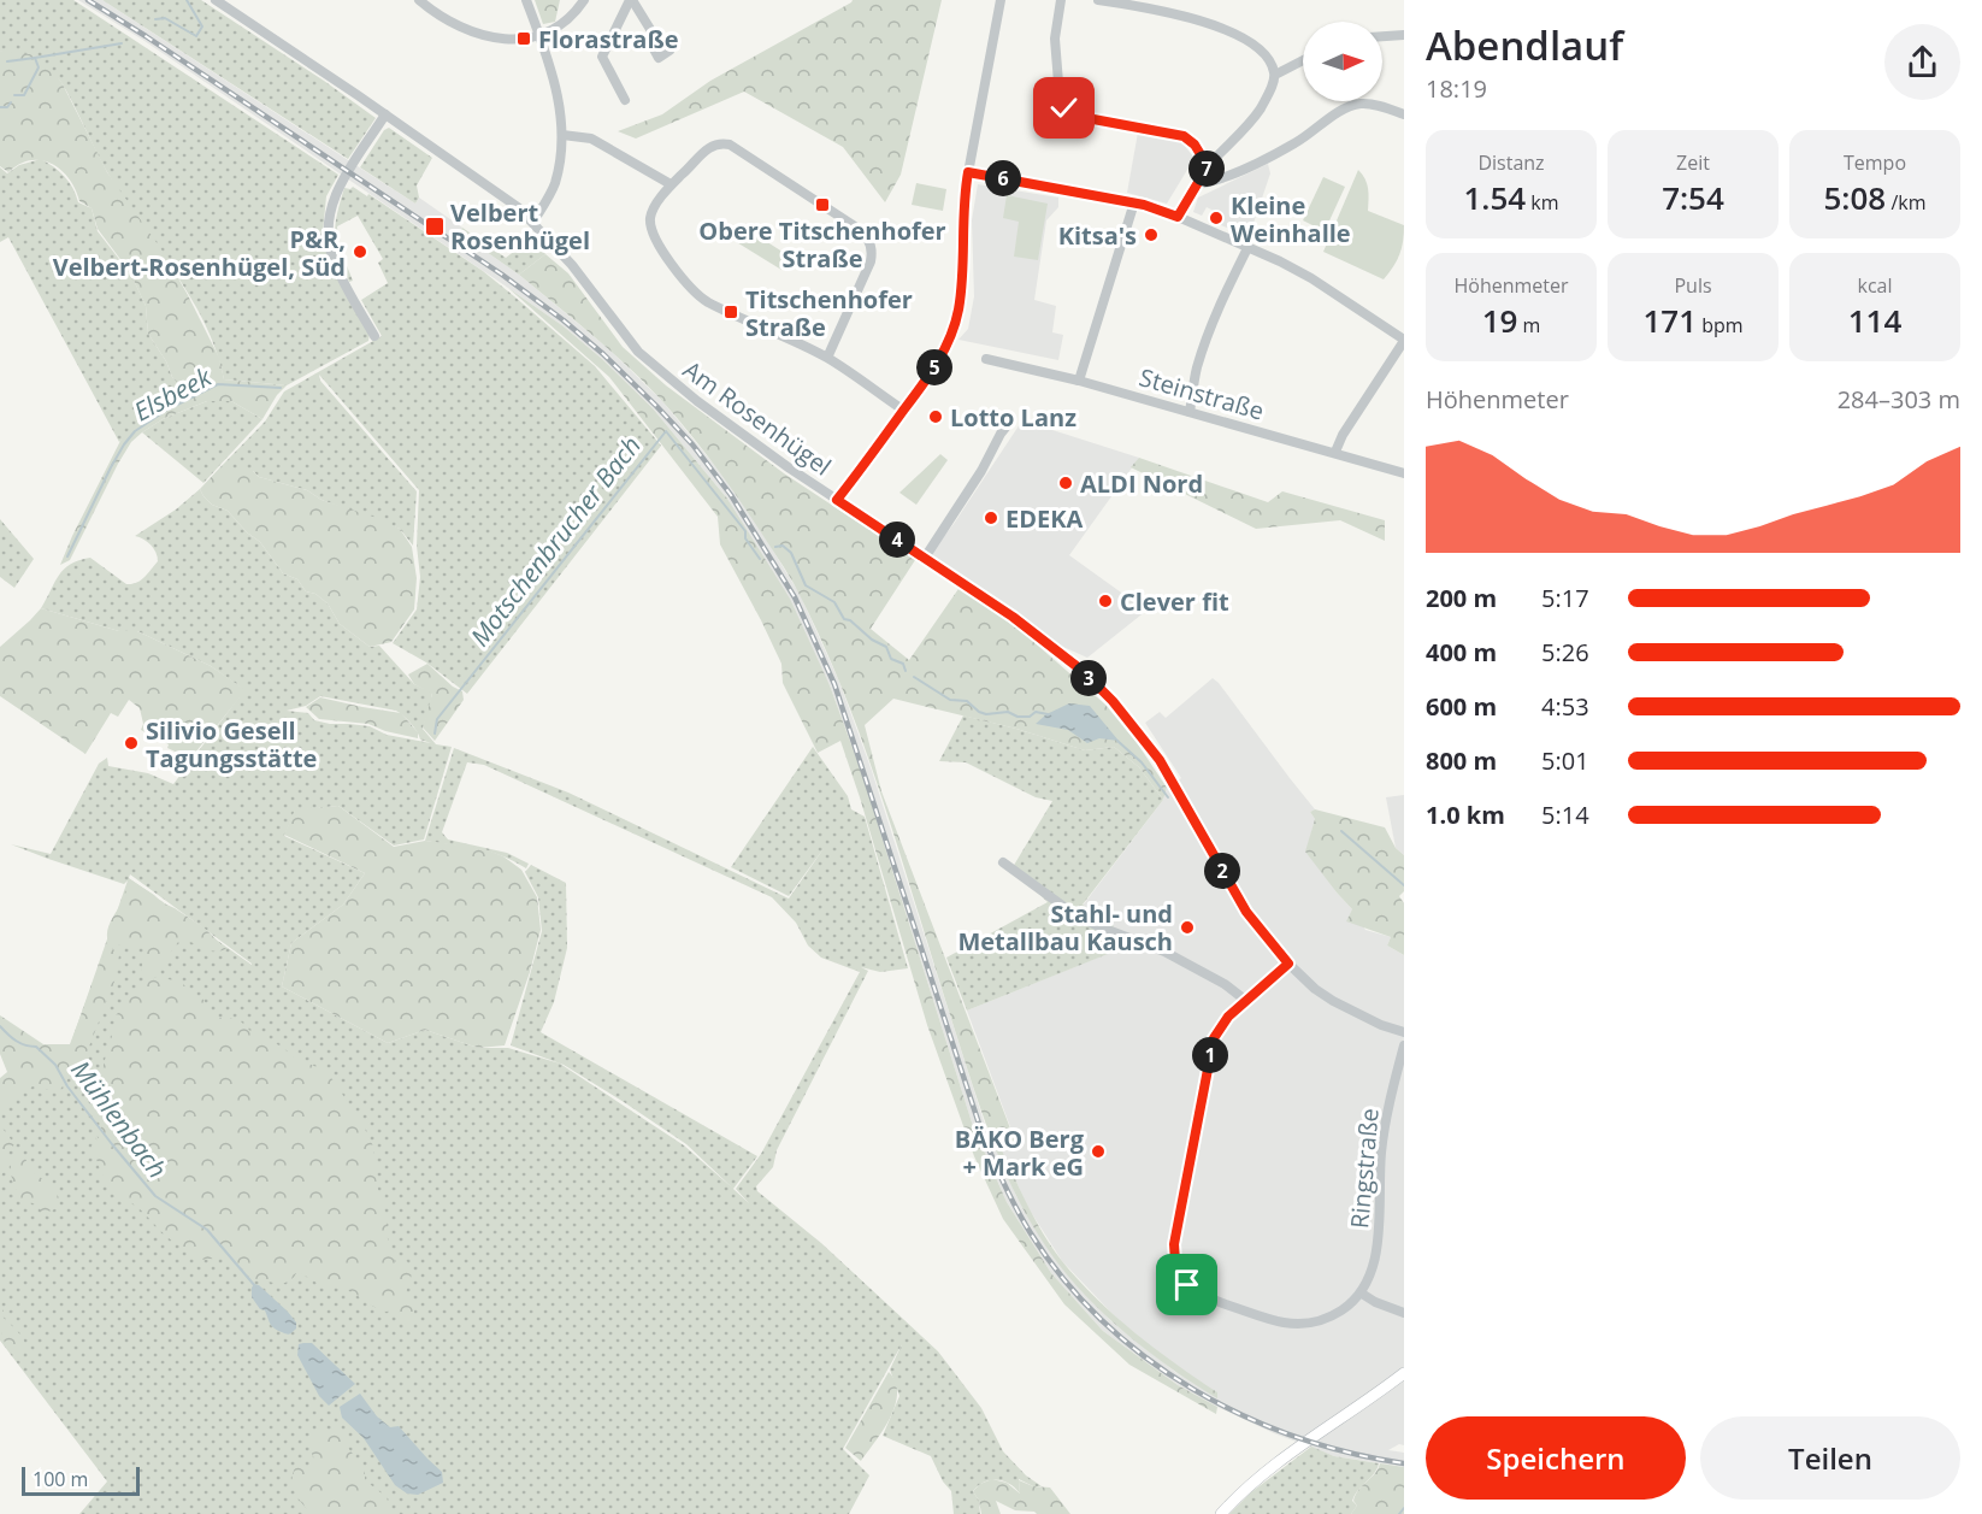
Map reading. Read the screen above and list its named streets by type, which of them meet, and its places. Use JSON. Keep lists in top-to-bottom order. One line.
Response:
{"streets":{"street":["Steinstraße","Am Rosenhügel","Ringstraße"]},"water":["Elsbeek","Motschenbrucher Bach","Mühlenbach"],"places":{"transit":["Florastraße","Obere Titschenhofer Straße","Velbert Rosenhügel","Titschenhofer Straße"],"other":["Kleine Weinhalle","Kitsa's","P&R, Velbert-Rosenhügel, Süd","Lotto Lanz","ALDI Nord","EDEKA","Clever fit","Silivio Gesell Tagungsstätte","Stahl- und Metallbau Kausch","BÄKO Berg + Mark eG"]},"scale_bar":"100 m","north":"right","page":{"heading":["Abendlauf","18:19"],"stats":[["Distanz","1.54 km"],["Zeit","7:54"],["Tempo","5:08 /km"],["Höhenmeter","19 m"],["Puls","171 bpm"],["kcal","114"]],"pins":["7","6","5","4","3","2","1"],"chart":["Höhenmeter","284–303 m"],"list":[{"name":"200 m","note":"5:17"},{"name":"400 m","note":"5:26"},{"name":"600 m","note":"4:53"},{"name":"800 m","note":"5:01"},{"name":"1.0 km","note":"5:14"}],"buttons":["Speichern","Teilen"],"scale":"100 m"}}
